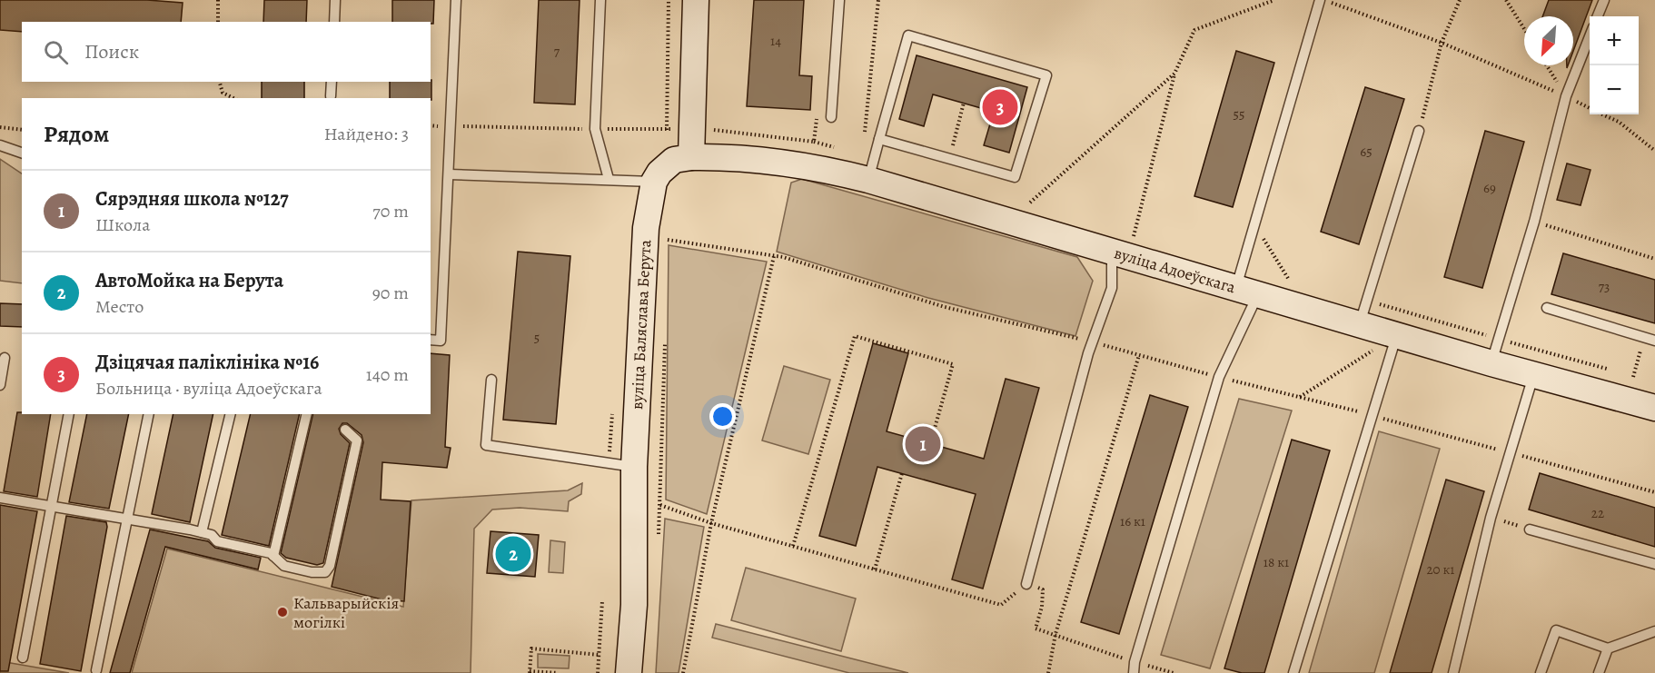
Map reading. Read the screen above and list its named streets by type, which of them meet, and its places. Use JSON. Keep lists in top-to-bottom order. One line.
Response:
{"streets":{"street":["вуліца Адоеўскага","вуліца Баляслава Берута"]},"places":["Кальварыйскія могілкі"],"house_numbers":["14","7","55","65","69","73","5","22","16 к1","18 к1","20 к1"],"north":"bottom left","page":{"map_buttons":["+","−"],"search":"Поиск","pins":["3","1","2"],"heading":["Рядом","Найдено: 3"],"list":[{"mark":"1","name":"Сярэдняя школа №127","note":"Школа","value":"70 m"},{"mark":"2","name":"АвтоМойка на Берута","note":"Место","value":"90 m"},{"mark":"3","name":"Дзіцячая паліклініка №16","note":"Больница · вуліца Адоеўскага","value":"140 m"}]}}
